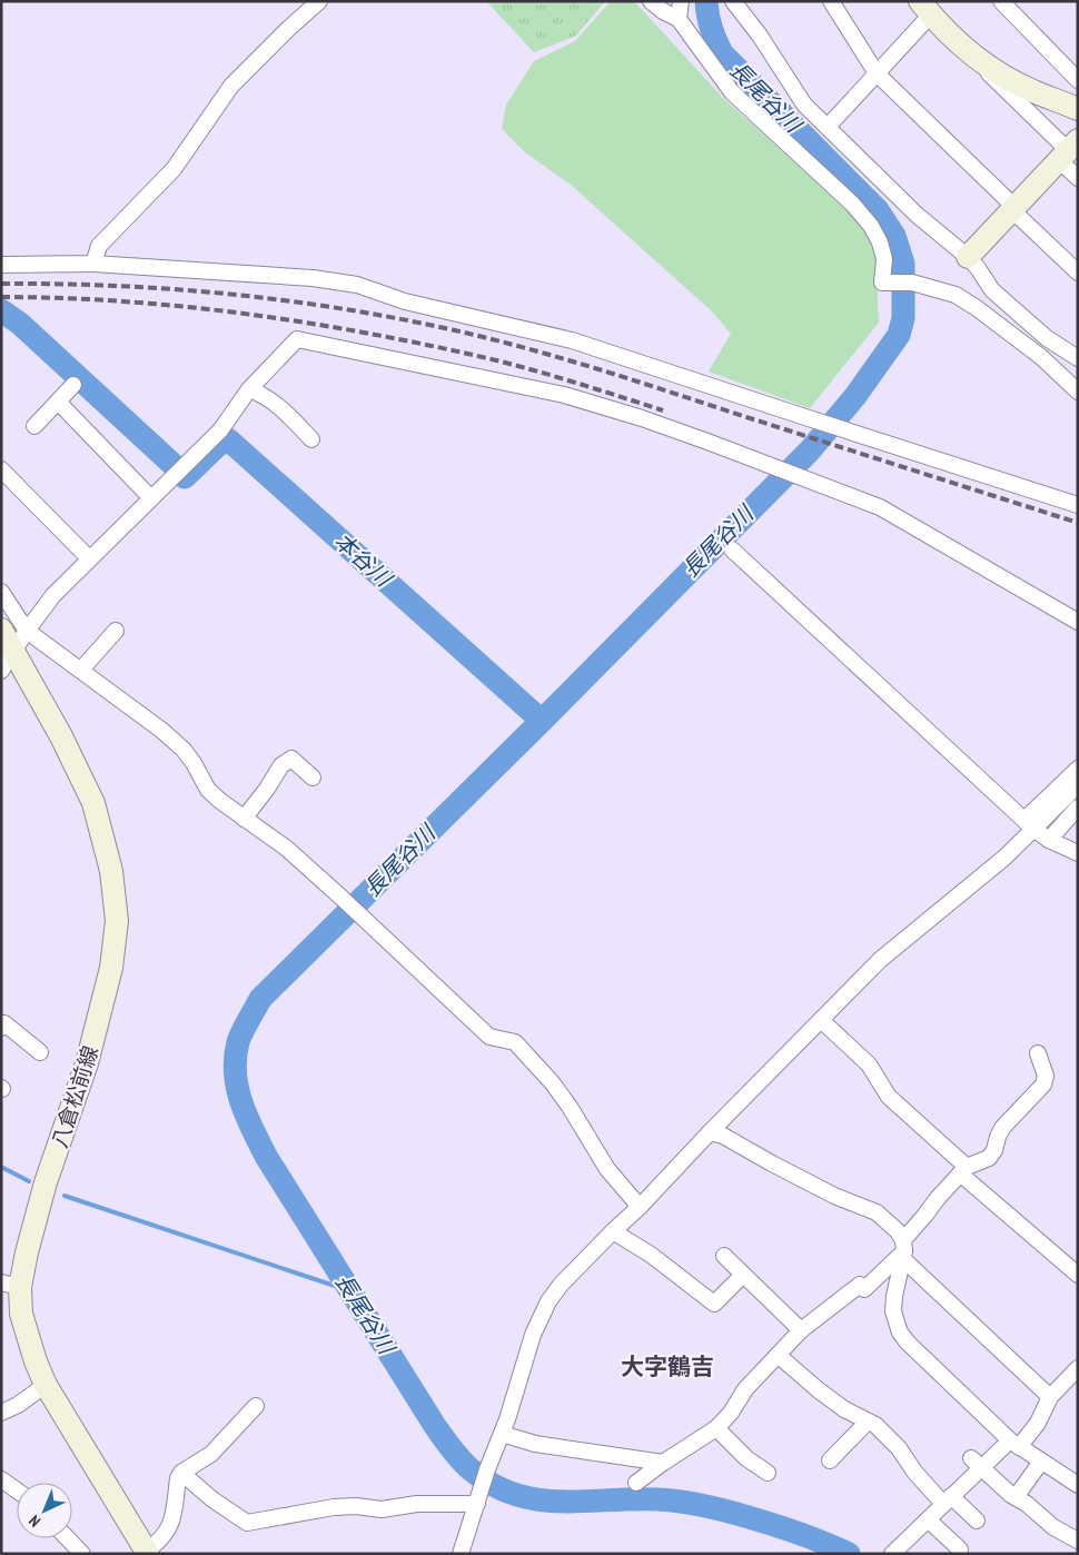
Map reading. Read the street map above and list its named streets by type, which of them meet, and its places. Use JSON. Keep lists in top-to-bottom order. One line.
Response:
{"streets":{"main road":["八倉松前線"]},"districts":["大字鶴吉"],"water":["長尾谷川","本谷川"],"north":"bottom left"}
